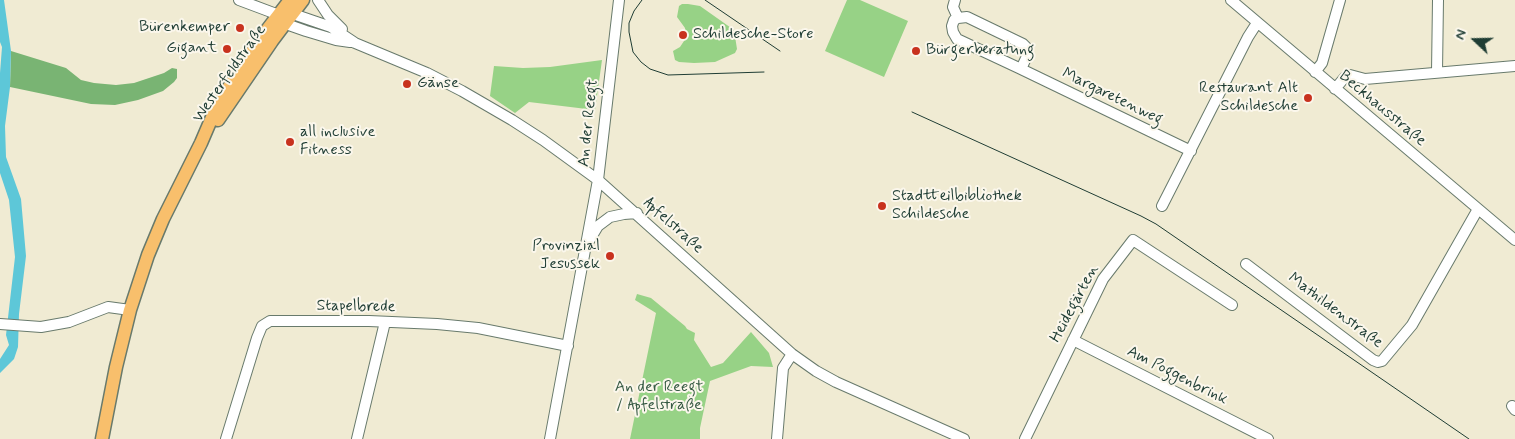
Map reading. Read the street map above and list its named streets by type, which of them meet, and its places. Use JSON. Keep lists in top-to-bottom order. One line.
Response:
{"streets":{"main road":["Westerfeldstraße"],"street":["Margaretenweg","Beckhausstraße","An der Reegt","Apfelstraße","Heidegärten","Stapelbrede","Mathildenstraße","Am Poggenbrink"]},"crossings":[["Westerfeldstraße","Apfelstraße"],["Beckhausstraße","Mathildenstraße"],["An der Reegt","Apfelstraße"],["An der Reegt","Stapelbrede"],["Heidegärten","Am Poggenbrink"]],"parks":["An der Reegt / Apfelstraße"],"places":["Bürenkemper","Schildesche-Store","Gigant","Bürgerberatung","Gänse","Restaurant Alt Schildesche","all inclusive Fitness","Stadtteilbibliothek Schildesche","Provinzial Jesussek"],"north":"left"}
